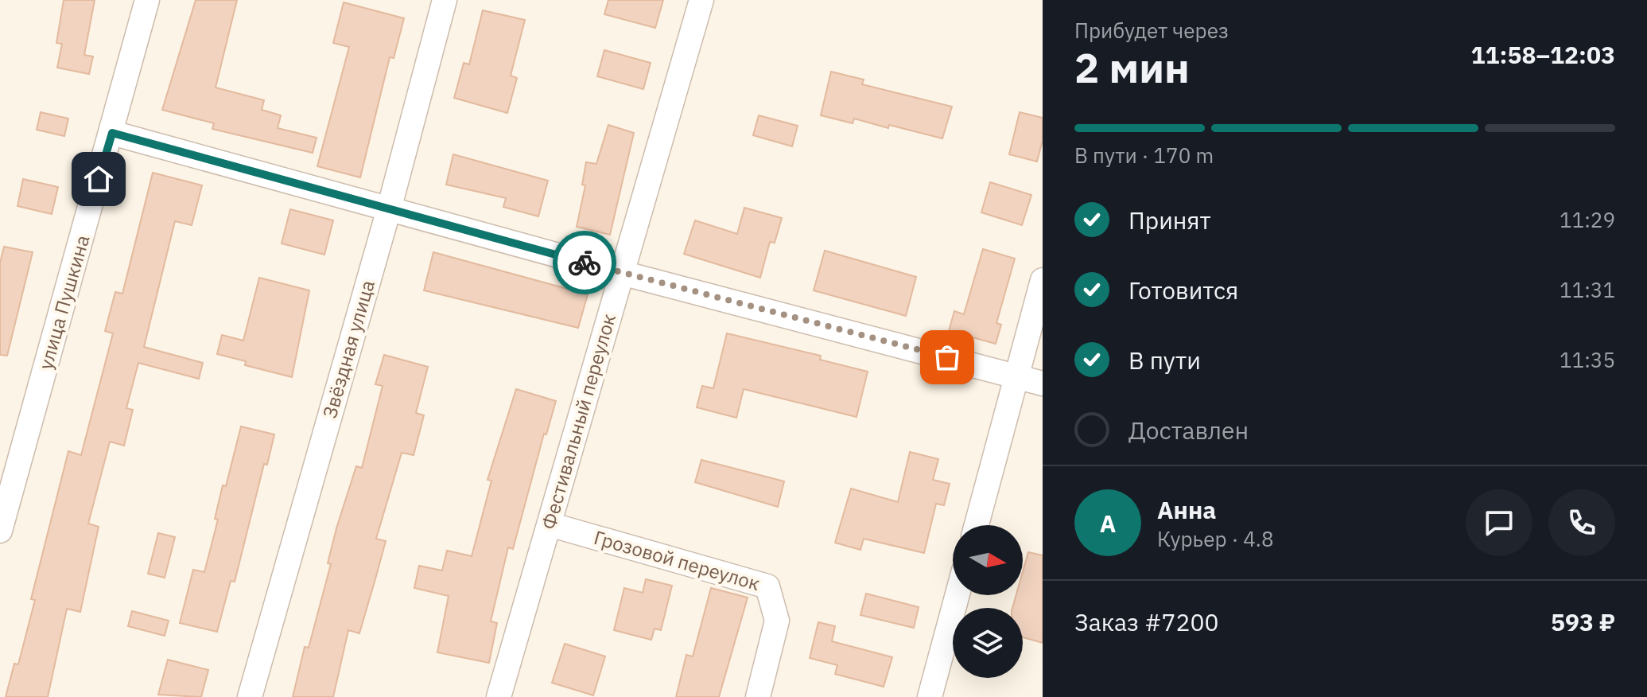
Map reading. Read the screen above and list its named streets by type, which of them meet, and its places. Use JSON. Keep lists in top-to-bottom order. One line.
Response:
{"streets":{"street":["улица Пушкина","Звёздная улица","Фестивальный переулок","Грозовой переулок"]},"crossings":[["Фестивальный переулок","Грозовой переулок"]],"north":"right","page":{"heading":["2 мин","Прибудет через","11:58–12:03"],"panel":["Анна","Курьер · 4.8","Заказ #7200","593 ₽"],"bar":"В пути · 170 m","list":[["Принят","11:29"],["Готовится","11:31"],["В пути","11:35"],"Доставлен"],"round":"А"}}
